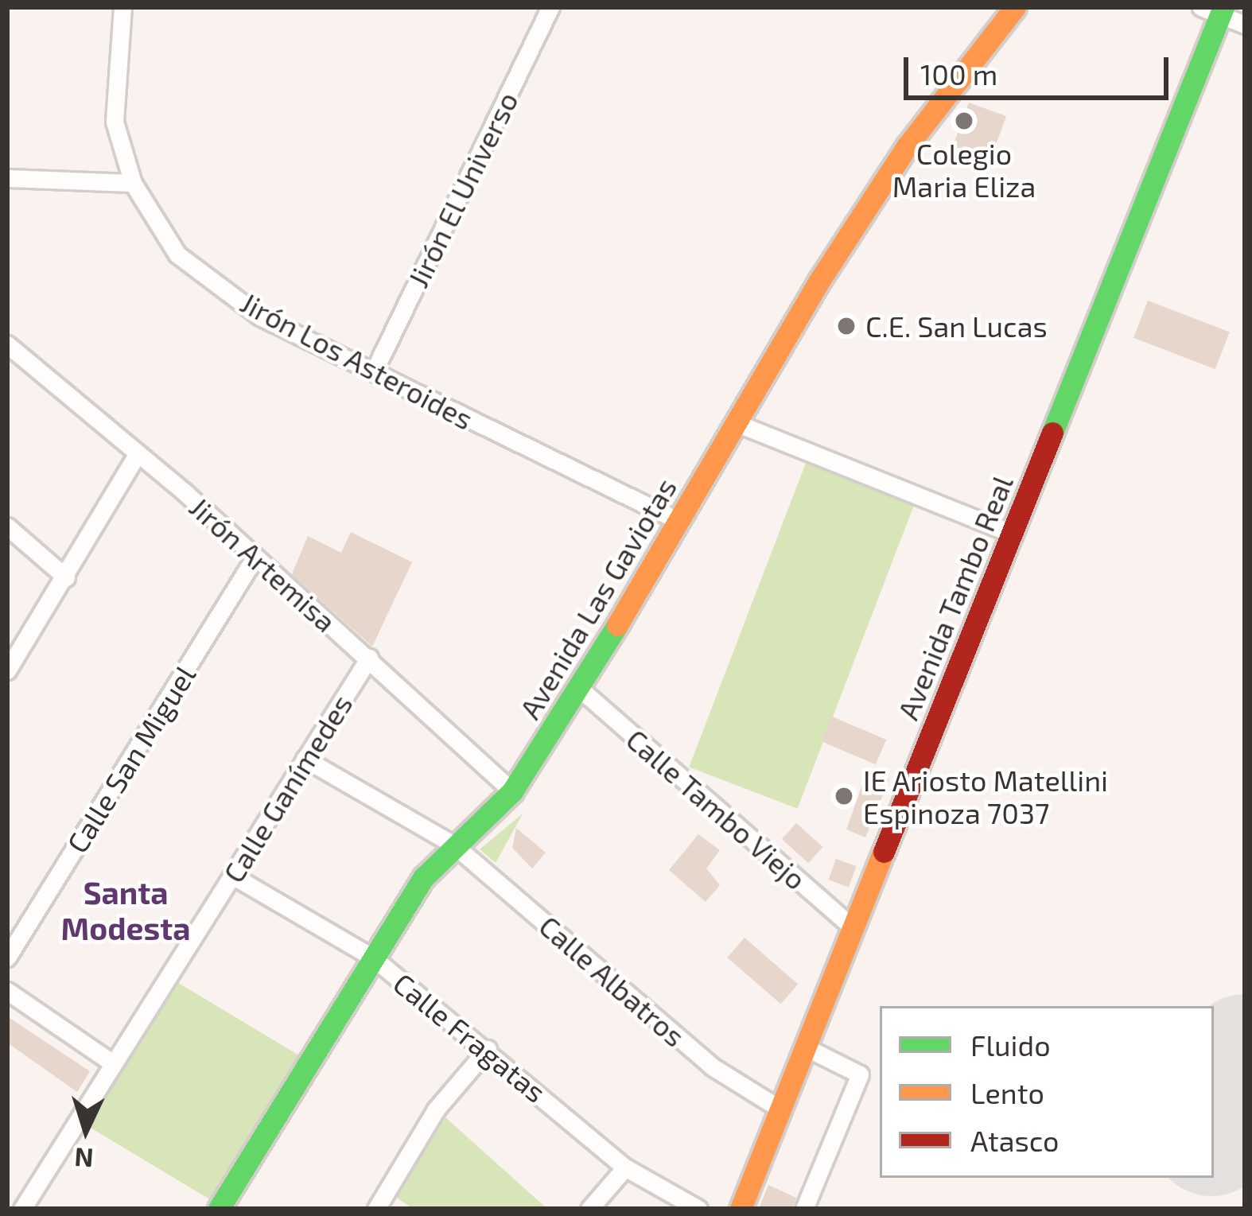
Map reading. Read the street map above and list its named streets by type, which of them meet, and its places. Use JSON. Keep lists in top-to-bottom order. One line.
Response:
{"streets":{"street":["Jirón El Universo","Jirón Los Asteroides","Jirón Artemisa","Avenida Tambo Real","Avenida Las Gaviotas","Calle San Miguel","Calle Ganímedes","Calle Tambo Viejo","Calle Albatros","Calle Fragatas"]},"crossings":[["Jirón El Universo","Jirón Los Asteroides"],["Jirón Los Asteroides","Avenida Las Gaviotas"],["Jirón Artemisa","Avenida Las Gaviotas"],["Jirón Artemisa","Calle San Miguel"],["Jirón Artemisa","Calle Ganímedes"],["Avenida Tambo Real","Calle Tambo Viejo"],["Avenida Tambo Real","Calle Albatros"],["Avenida Las Gaviotas","Calle Tambo Viejo"],["Avenida Las Gaviotas","Calle Albatros"],["Avenida Las Gaviotas","Calle Fragatas"],["Calle Ganímedes","Calle Albatros"],["Calle Ganímedes","Calle Fragatas"]],"districts":["Santa Modesta"],"places":["Colegio Maria Eliza","C.E. San Lucas","IE Ariosto Matellini Espinoza 7037"],"legend":["Fluido","Lento","Atasco"],"scale_bar":"100 m","north":"bottom"}
